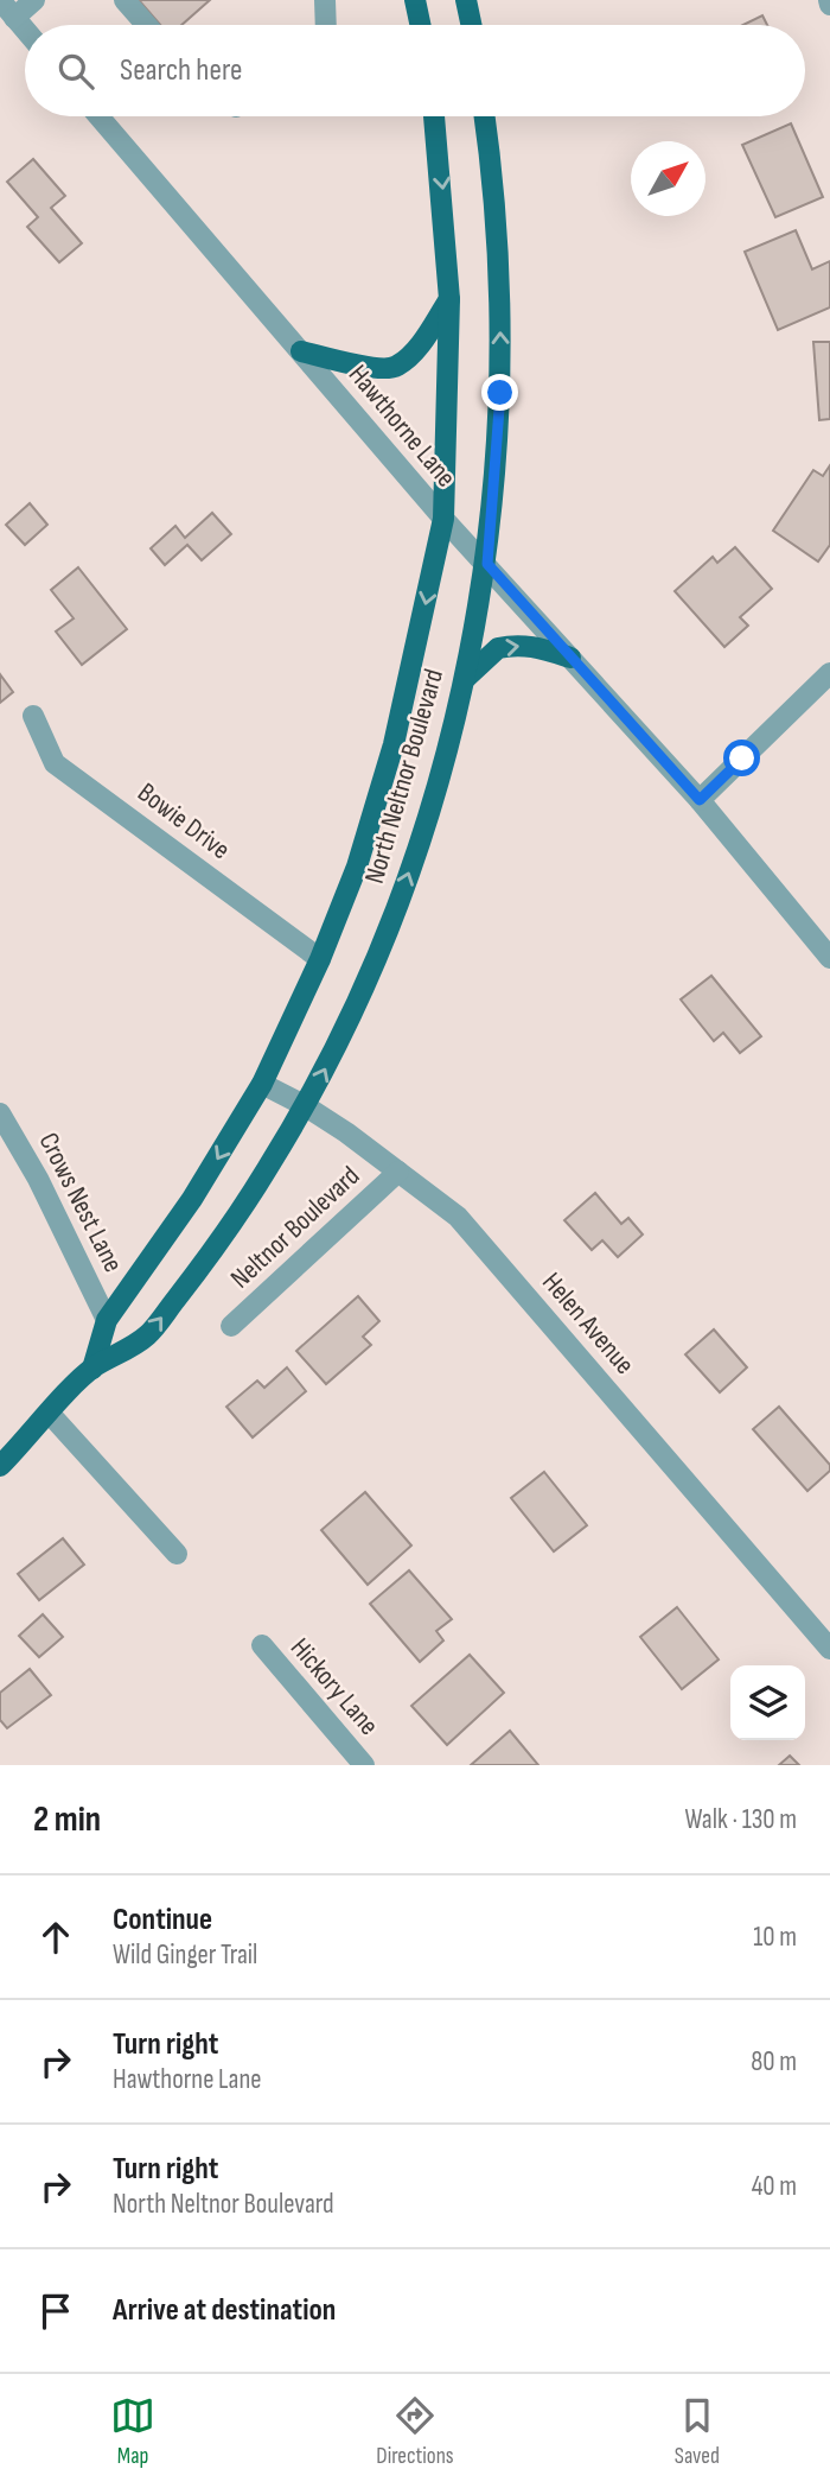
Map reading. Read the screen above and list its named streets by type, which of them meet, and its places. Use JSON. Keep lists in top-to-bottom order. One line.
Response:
{"streets":{"main road":["North Neltnor Boulevard"],"street":["Hawthorne Lane","Bowie Drive","Crows Nest Lane","Neltnor Boulevard","Helen Avenue","Hickory Lane"]},"crossings":[["Hawthorne Lane","North Neltnor Boulevard"],["North Neltnor Boulevard","Bowie Drive"],["North Neltnor Boulevard","Crows Nest Lane"],["North Neltnor Boulevard","Helen Avenue"],["Neltnor Boulevard","Helen Avenue"]],"north":"top right","page":{"search":"Search here","heading":["2 min","Walk · 130 m"],"list":[["Continue","Wild Ginger Trail","10 m"],["Turn right","Hawthorne Lane","80 m"],["Turn right","North Neltnor Boulevard","40 m"],"Arrive at destination"],"nav":["Map","Directions","Saved"]}}
